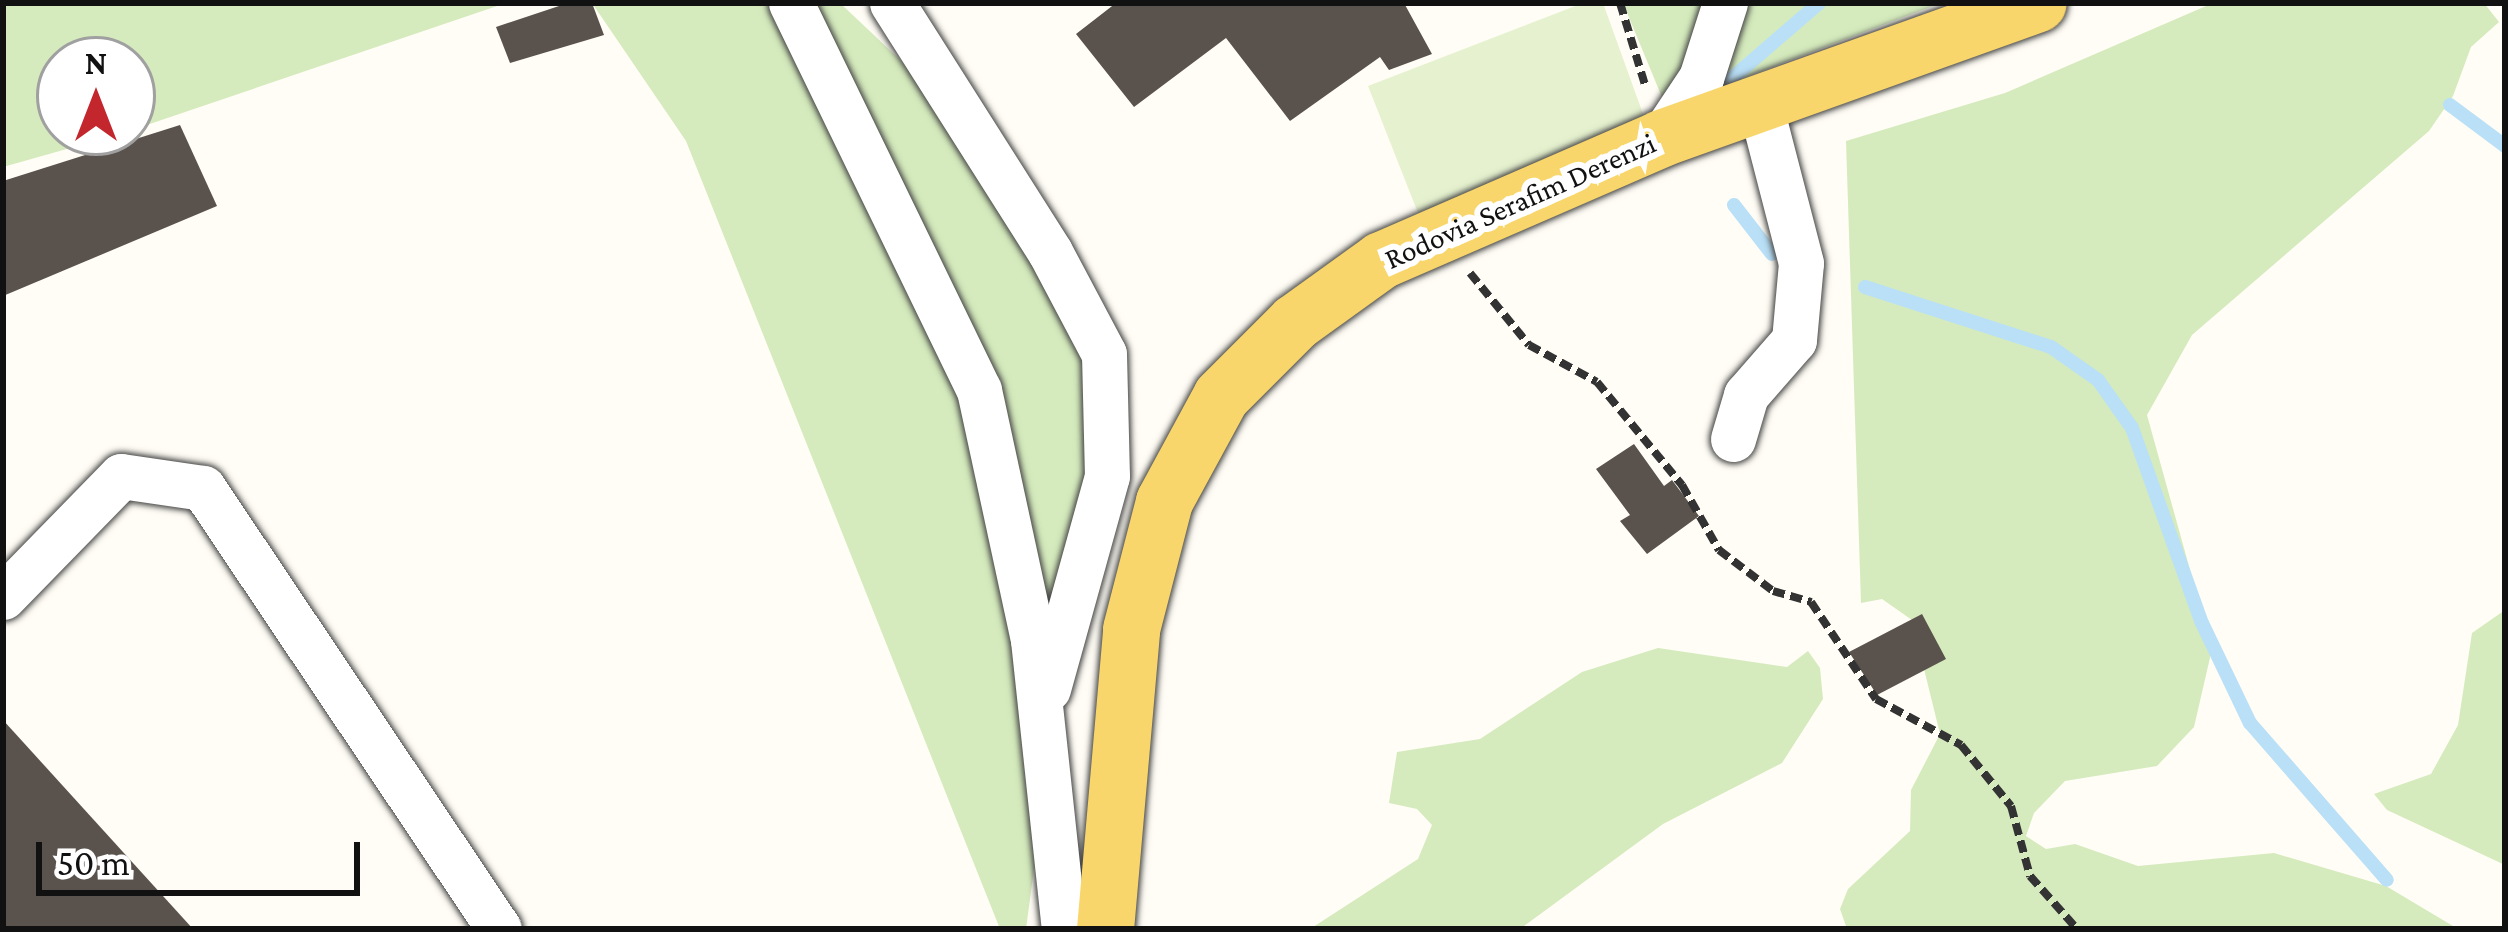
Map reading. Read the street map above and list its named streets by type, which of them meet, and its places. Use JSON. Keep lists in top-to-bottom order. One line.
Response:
{"streets":{"main road":["Rodovia Serafim Derenzi"]},"scale_bar":"50 m","north":"top"}
